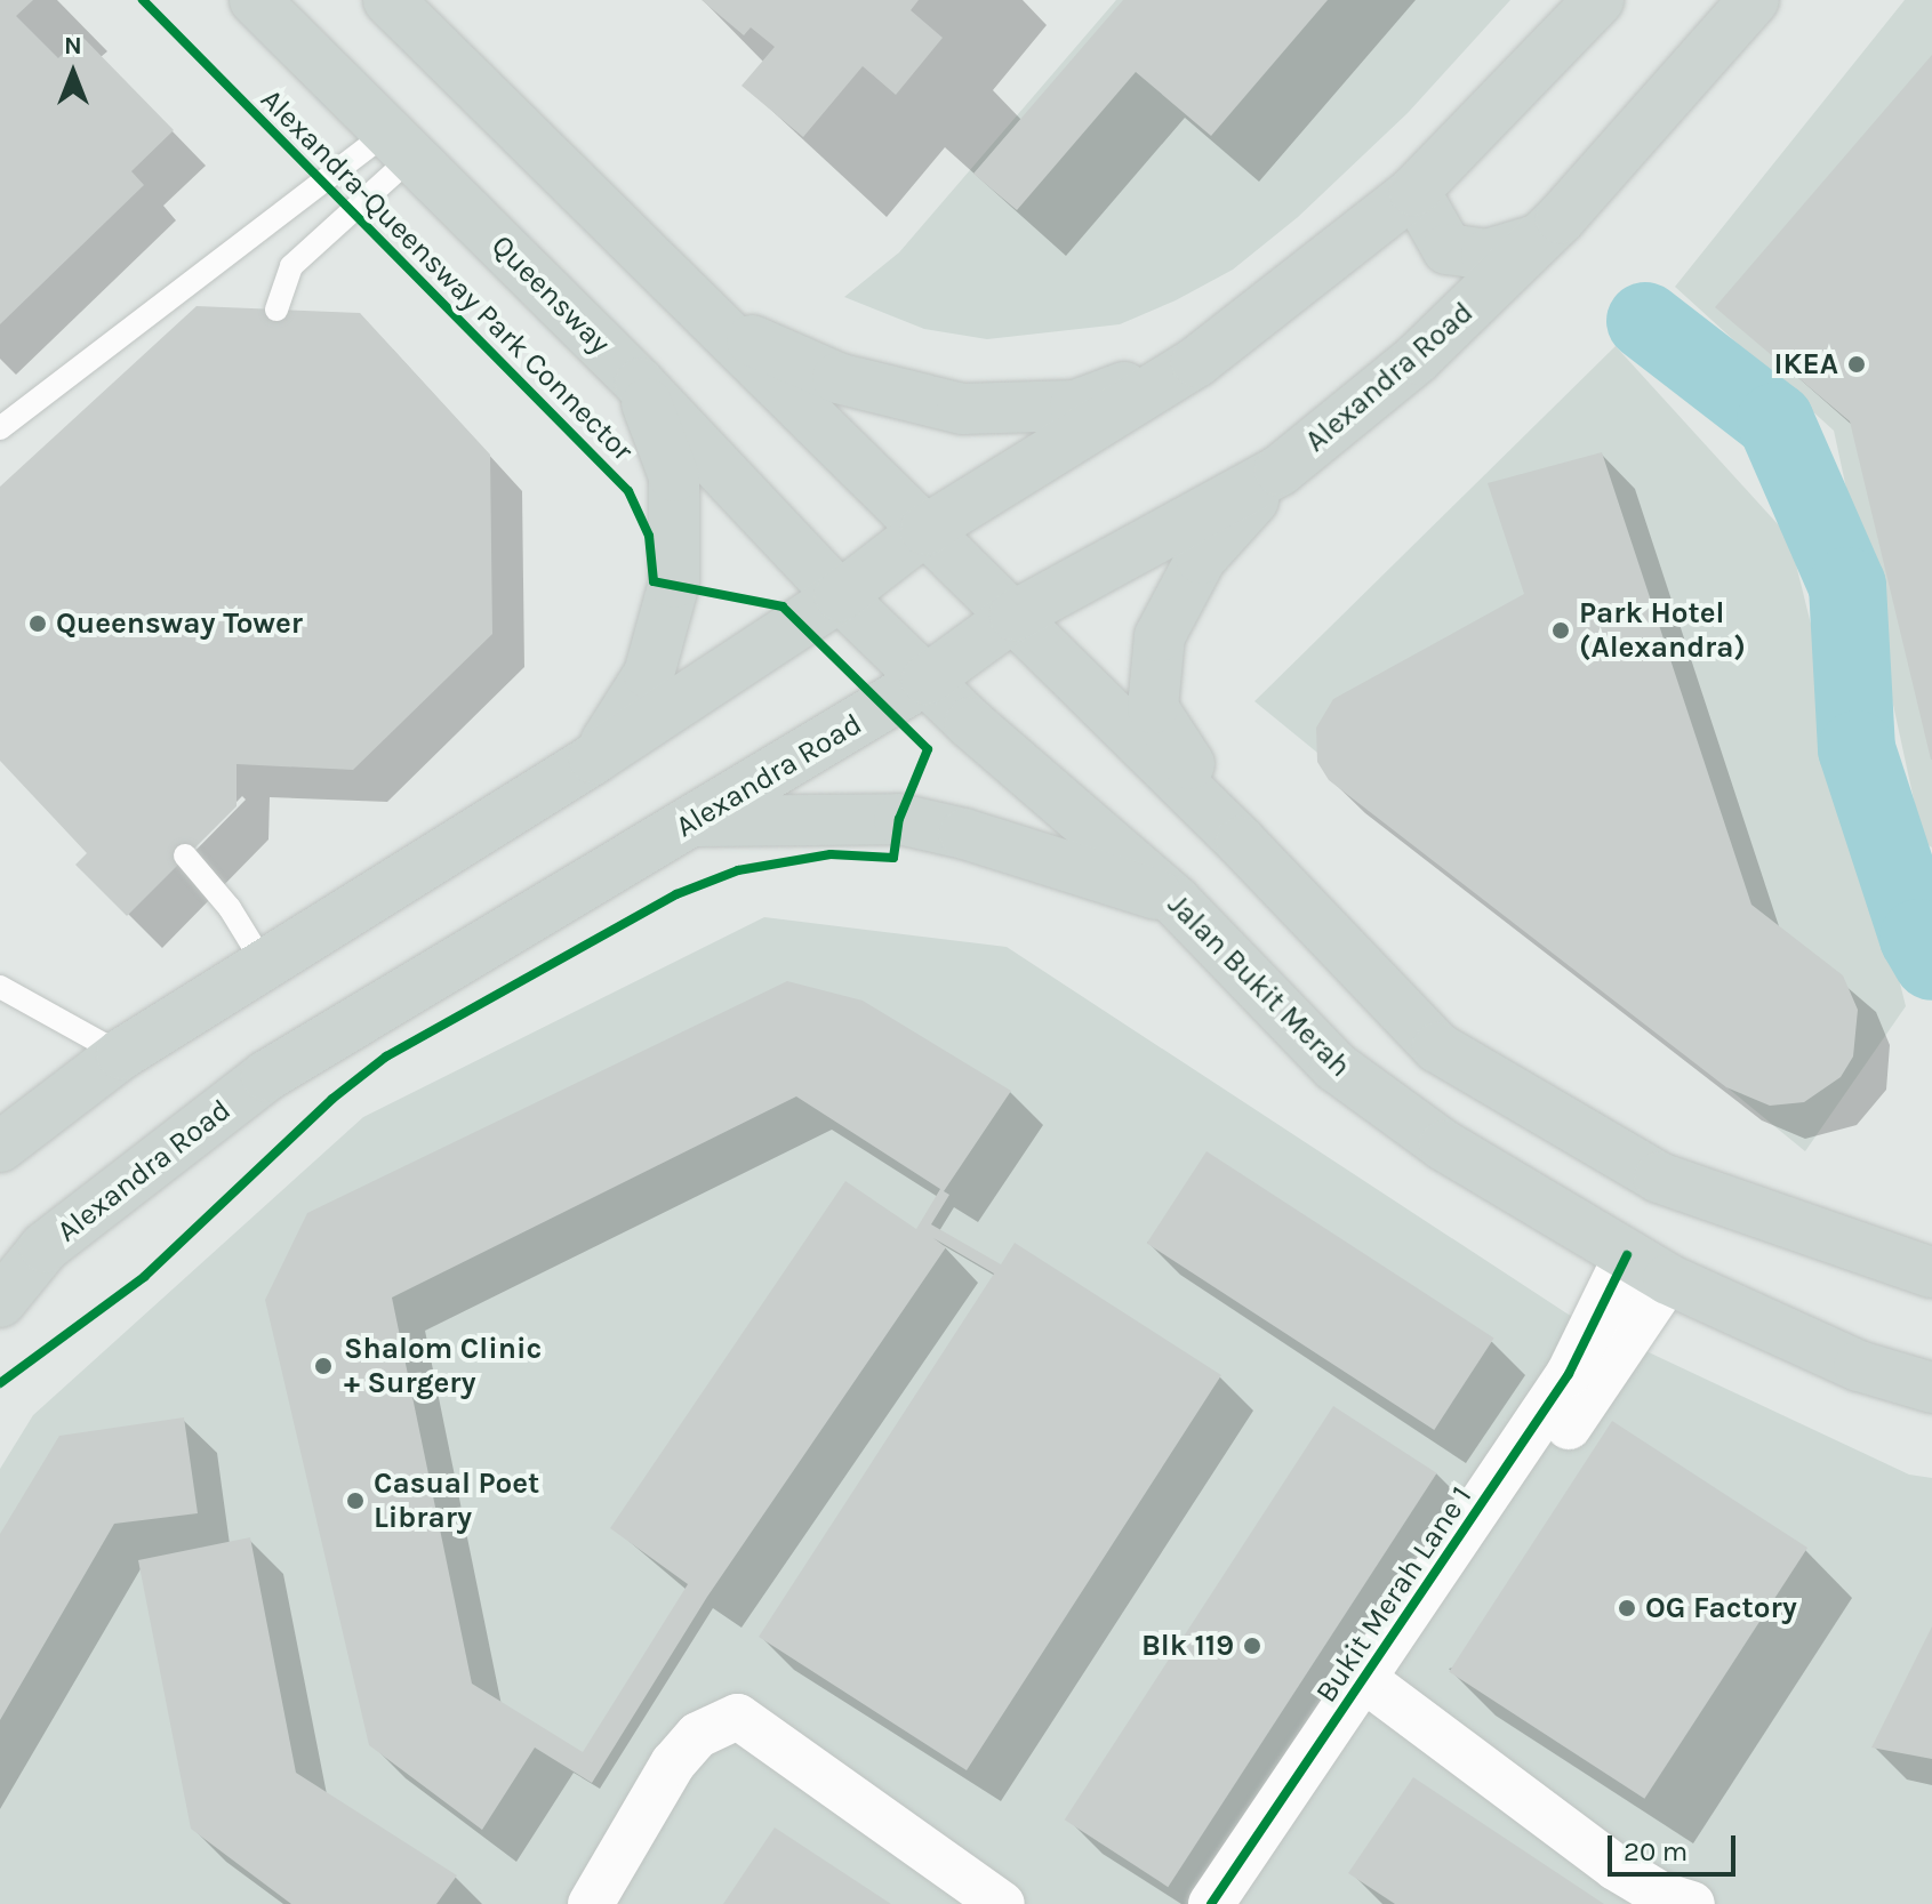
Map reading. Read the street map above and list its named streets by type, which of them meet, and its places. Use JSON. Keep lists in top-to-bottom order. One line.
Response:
{"streets":{"main road":["Queensway","Alexandra Road","Jalan Bukit Merah"],"street":["Bukit Merah Lane 1"],"cycle path":["Alexandra-Queensway Park Connector"]},"crossings":[["Queensway","Jalan Bukit Merah"],["Alexandra Road","Jalan Bukit Merah"],["Jalan Bukit Merah","Bukit Merah Lane 1"]],"places":["IKEA","Queensway Tower","Park Hotel (Alexandra)","Shalom Clinic + Surgery","Casual Poet Library","OG Factory","Blk 119"],"scale_bar":"20 m","north":"top"}
